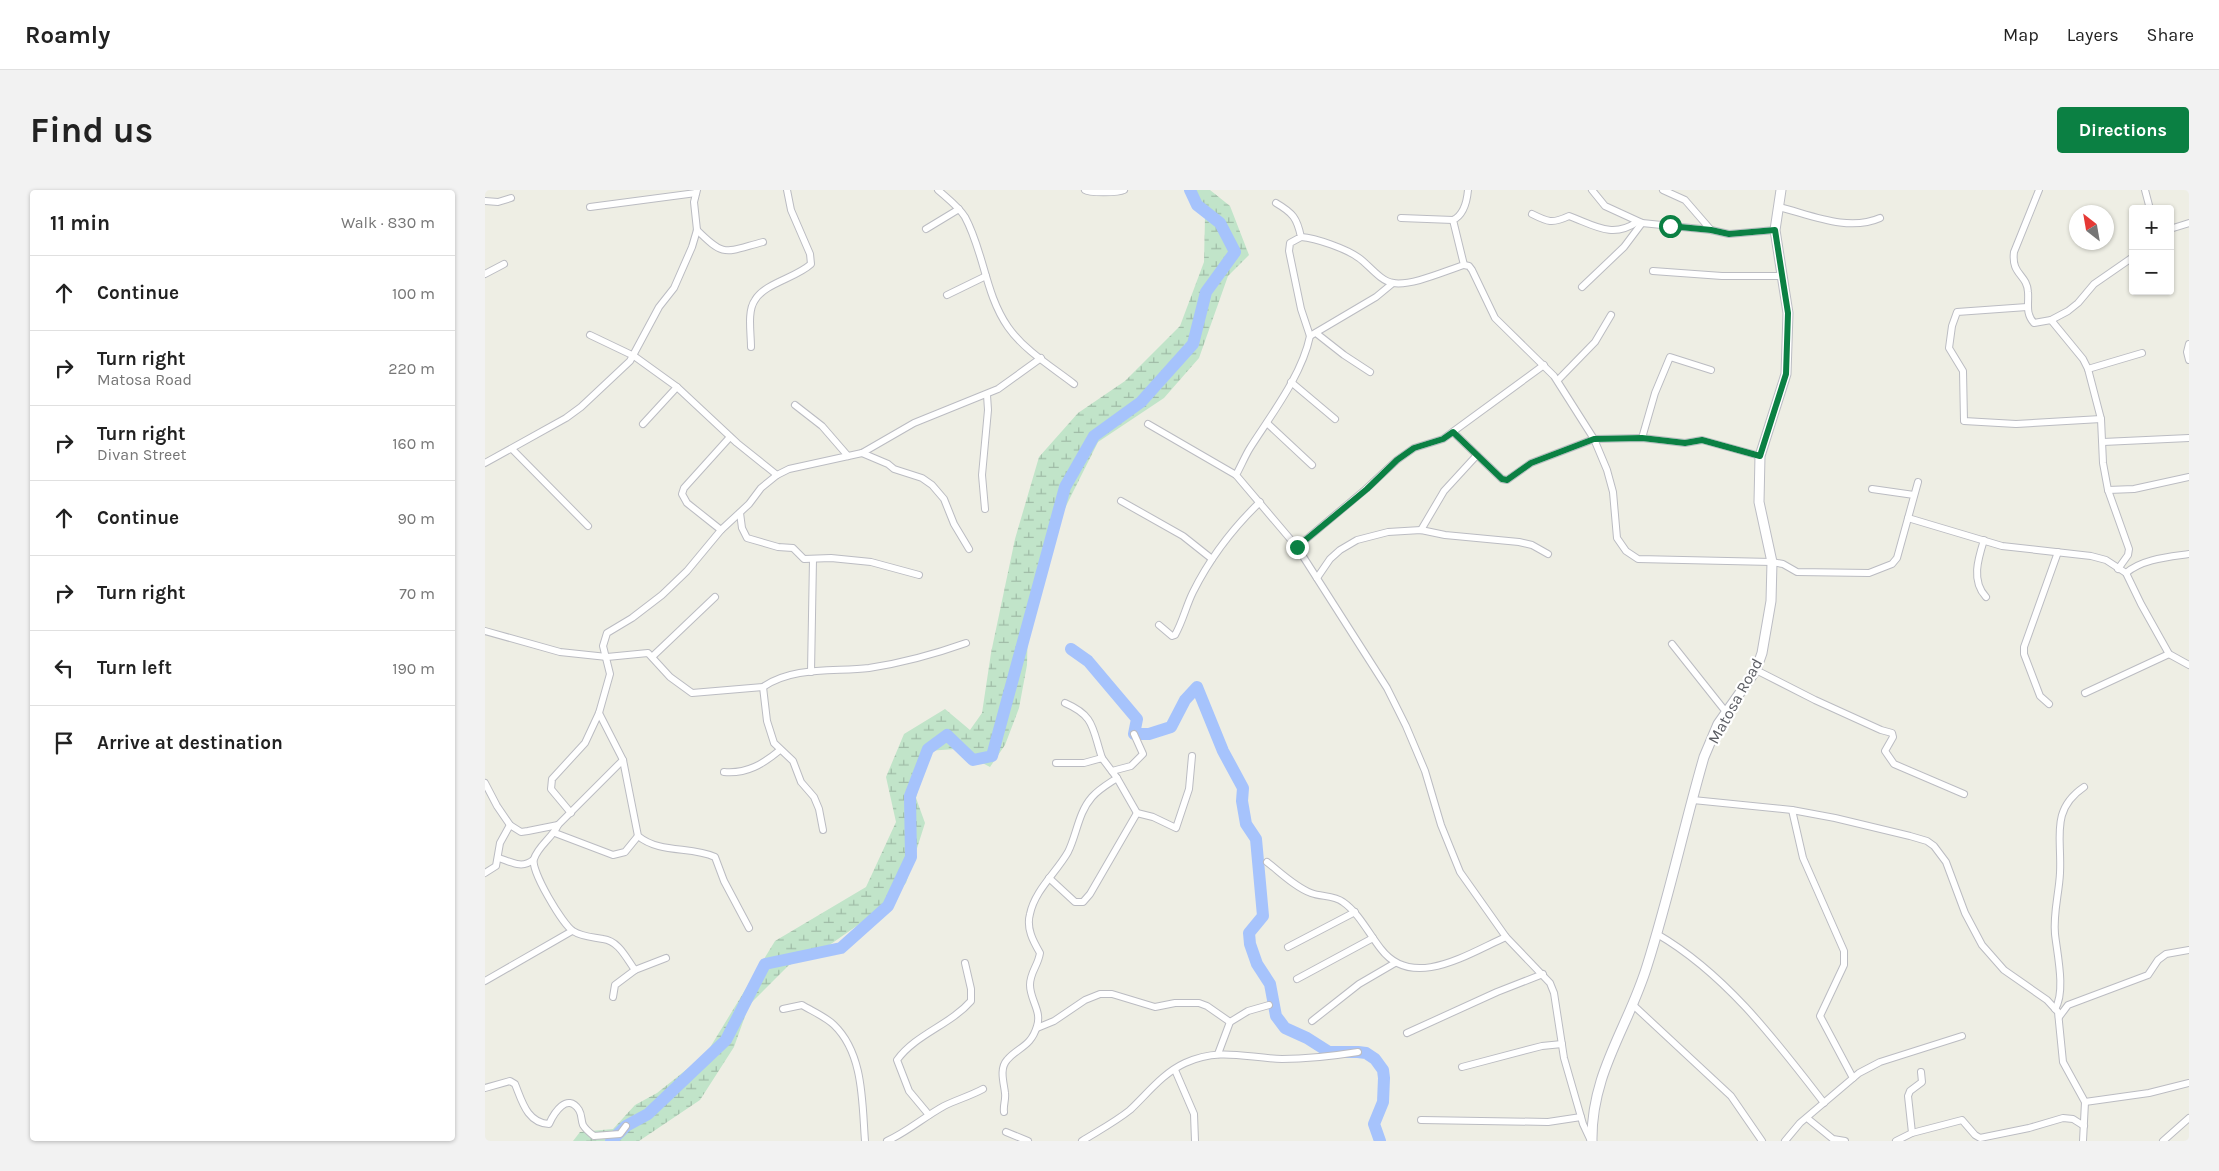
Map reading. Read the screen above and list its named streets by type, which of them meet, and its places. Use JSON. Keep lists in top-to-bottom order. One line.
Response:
{"streets":{"street":["Matosa Road"]},"north":"top left","page":{"header":"Roamly","nav":["Map","Layers","Share"],"buttons":"Directions","title":"Find us","heading":["11 min","Walk · 830 m"],"map_buttons":["+","−"],"list":[["Continue","100 m"],["Turn right","Matosa Road","220 m"],["Turn right","Divan Street","160 m"],["Continue","90 m"],["Turn right","70 m"],["Turn left","190 m"],"Arrive at destination"]}}
